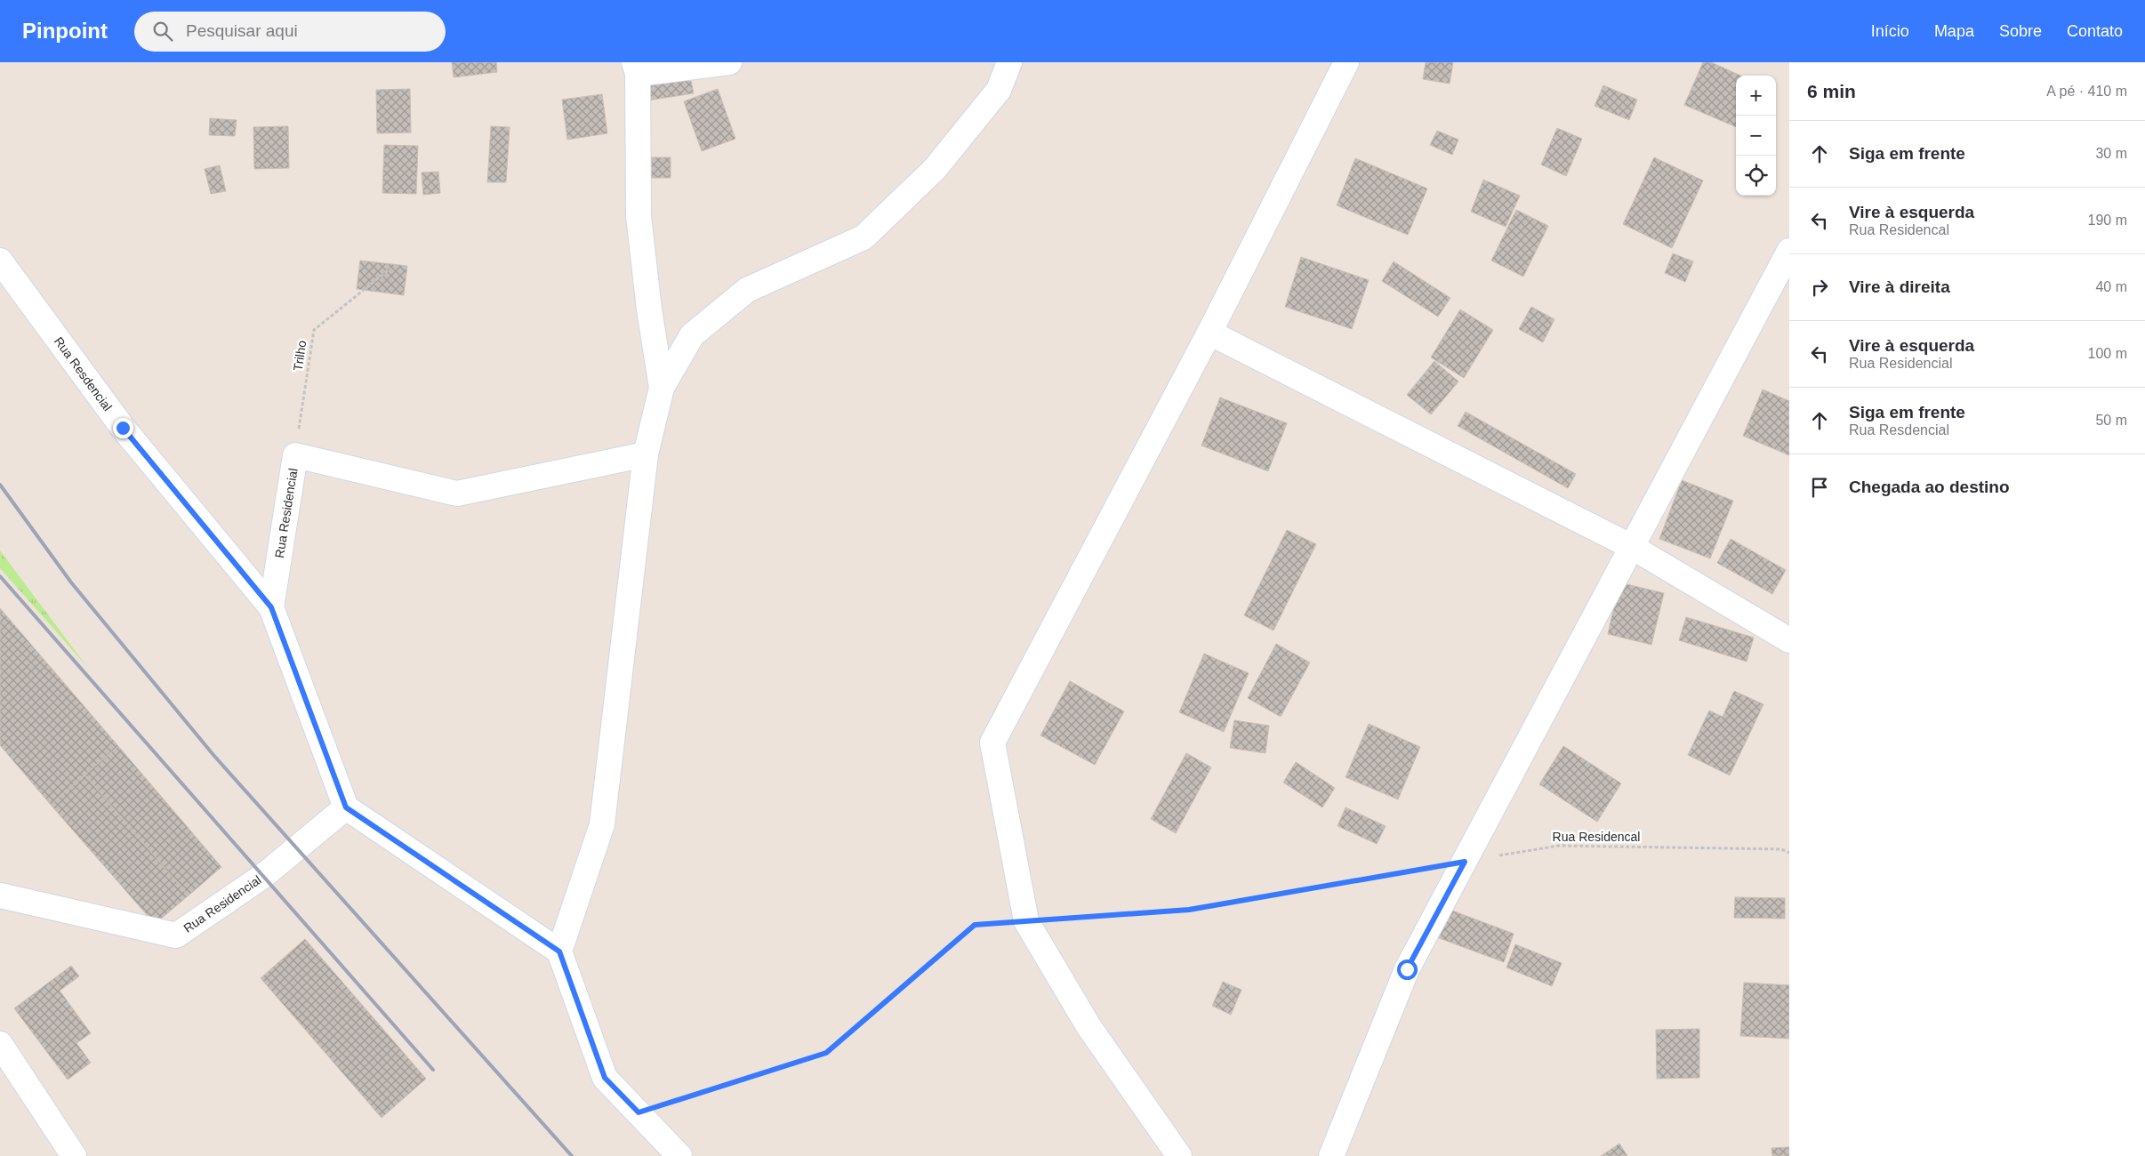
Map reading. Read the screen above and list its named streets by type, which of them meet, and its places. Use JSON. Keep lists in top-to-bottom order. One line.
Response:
{"streets":{"street":["Rua Resdencial","Rua Residencial"],"path":["Trilho","Rua Residencal"]},"crossings":[["Trilho","Rua Residencial"],["Rua Resdencial","Rua Residencial"]],"page":{"header":"Pinpoint","search":"Pesquisar aqui","nav":["Início","Mapa","Sobre","Contato"],"heading":["6 min","A pé · 410 m"],"map_buttons":["+","−"],"list":[["Siga em frente","30 m"],["Vire à esquerda","Rua Residencal","190 m"],["Vire à direita","40 m"],["Vire à esquerda","Rua Residencial","100 m"],["Siga em frente","Rua Resdencial","50 m"],"Chegada ao destino"]}}
